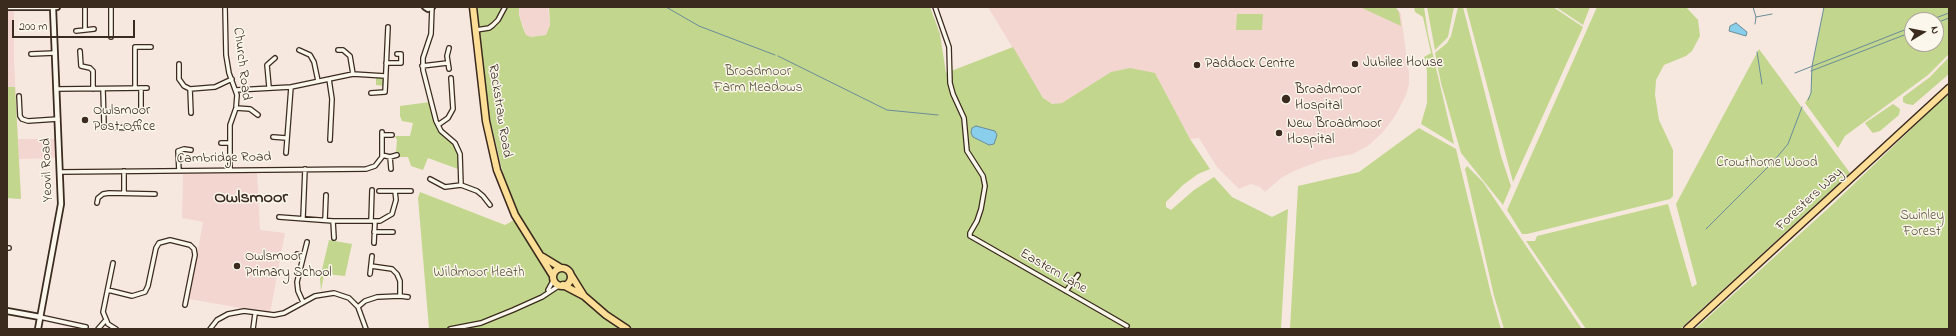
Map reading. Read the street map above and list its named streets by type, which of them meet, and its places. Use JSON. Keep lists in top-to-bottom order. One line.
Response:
{"streets":{"main road":["Rackstraw Road","Foresters Way"],"street":["Church Road","Cambridge Road","Yeovil Road","Eastern Lane"]},"crossings":[["Church Road","Cambridge Road"],["Cambridge Road","Yeovil Road"]],"districts":["Owlsmoor"],"parks":["Broadmoor Farm Meadows","Crowthorne Wood","Swinley Forest","Wildmoor Heath"],"places":["Jubilee House","Paddock Centre","Broadmoor Hospital","Owlsmoor Post Office","New Broadmoor Hospital","Owlsmoor Primary School"],"scale_bar":"200 m","north":"right"}
